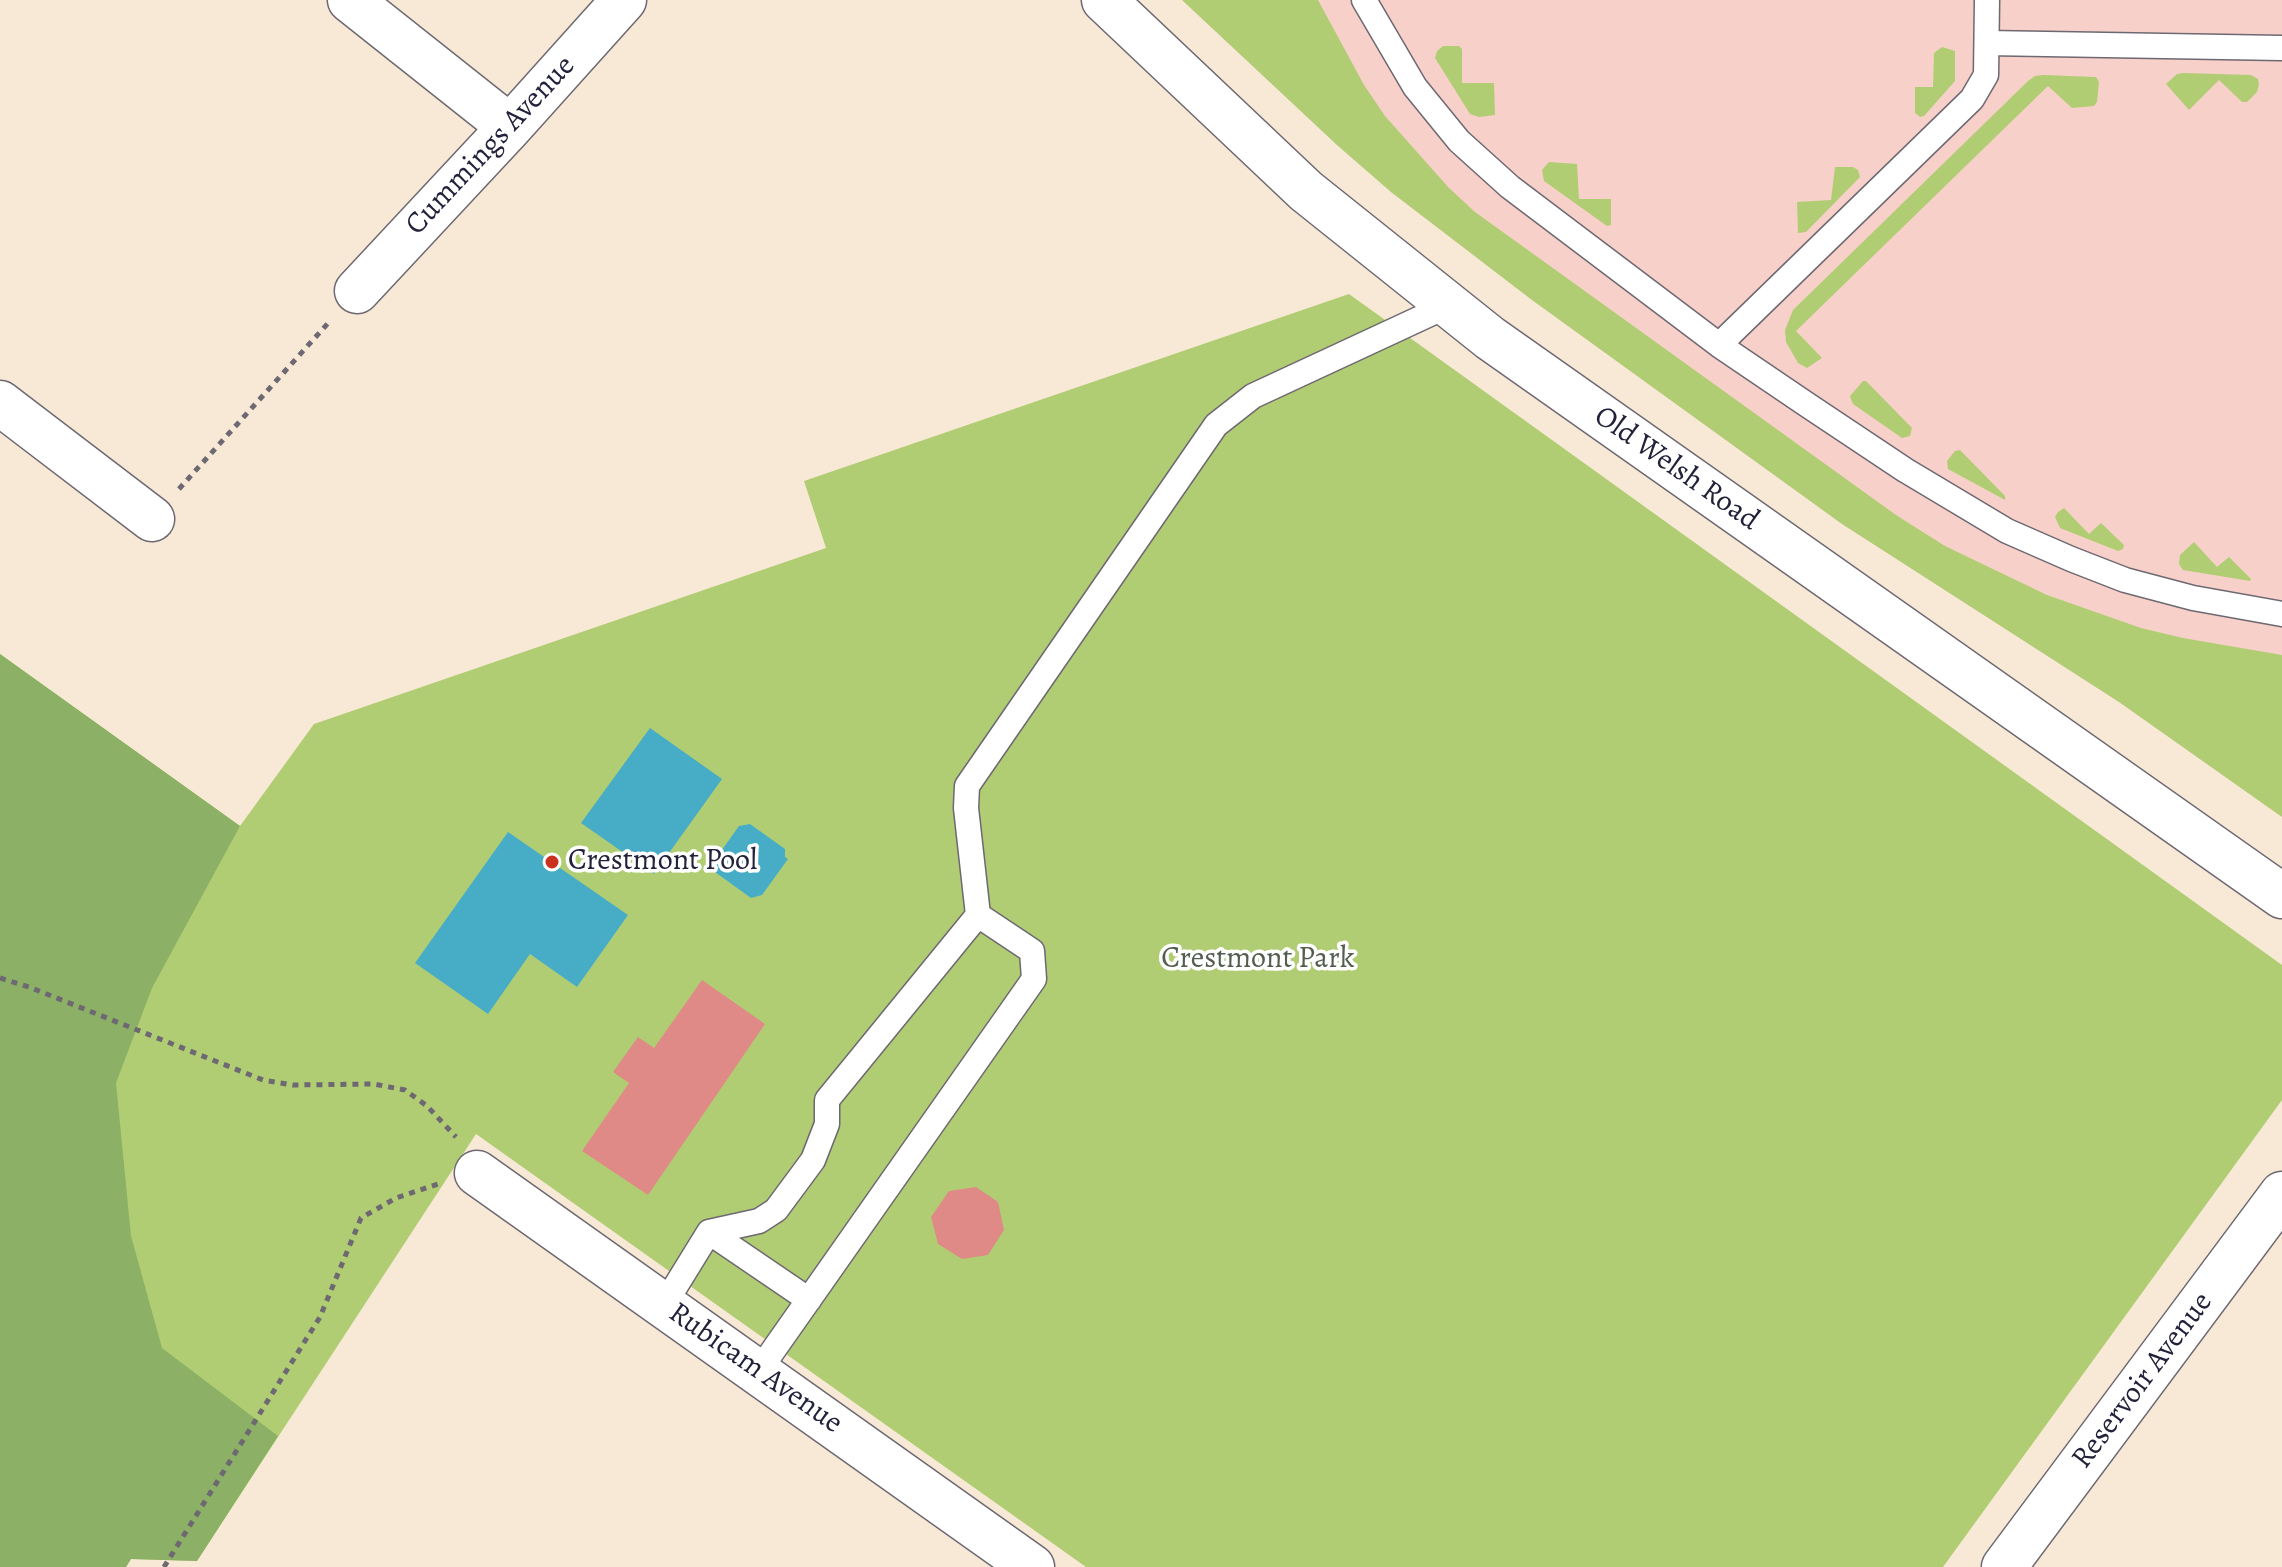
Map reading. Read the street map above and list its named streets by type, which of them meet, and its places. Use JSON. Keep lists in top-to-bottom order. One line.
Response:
{"streets":{"street":["Cummings Avenue","Old Welsh Road","Rubicam Avenue","Reservoir Avenue"]},"parks":["Crestmont Park"],"places":["Crestmont Pool"]}
